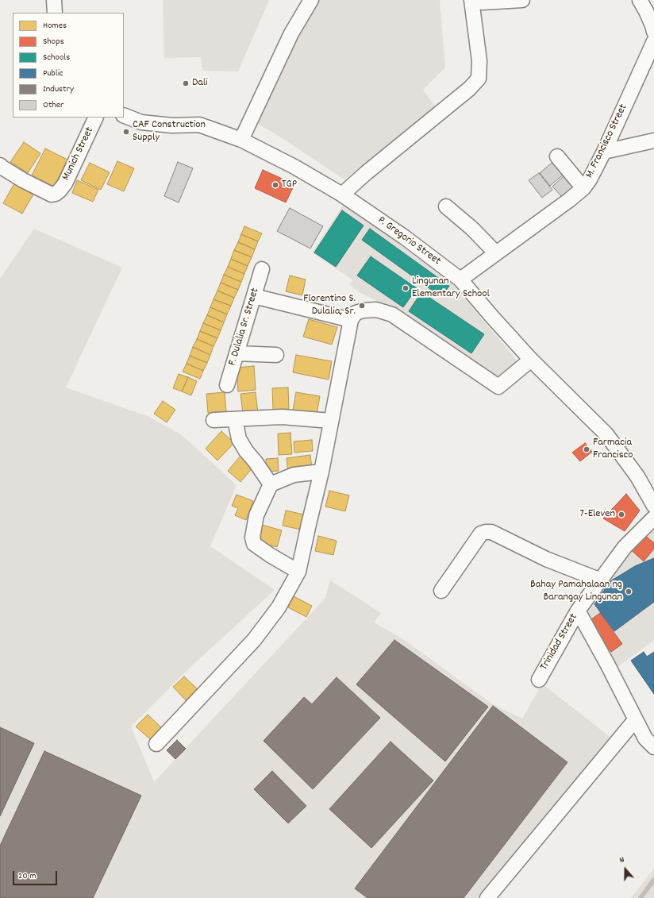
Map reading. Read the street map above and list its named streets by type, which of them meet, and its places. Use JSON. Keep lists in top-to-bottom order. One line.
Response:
{"streets":{"street":["M. Francisco Street","Munich Street","P. Gregorio Street","F. Dulalia Sr. Street","Trinidad Street"]},"crossings":[["M. Francisco Street","P. Gregorio Street"]],"places":["Dali","CAF Construction Supply","TGP","Lingunan Elementary School","Florentino S. Dulalia, Sr.","Farmacia Francisco","7-Eleven","Bahay Pamahalaan ng Barangay Lingunan"],"legend":["Homes","Shops","Schools","Public","Industry","Other"],"scale_bar":"20 m","north":"top"}
